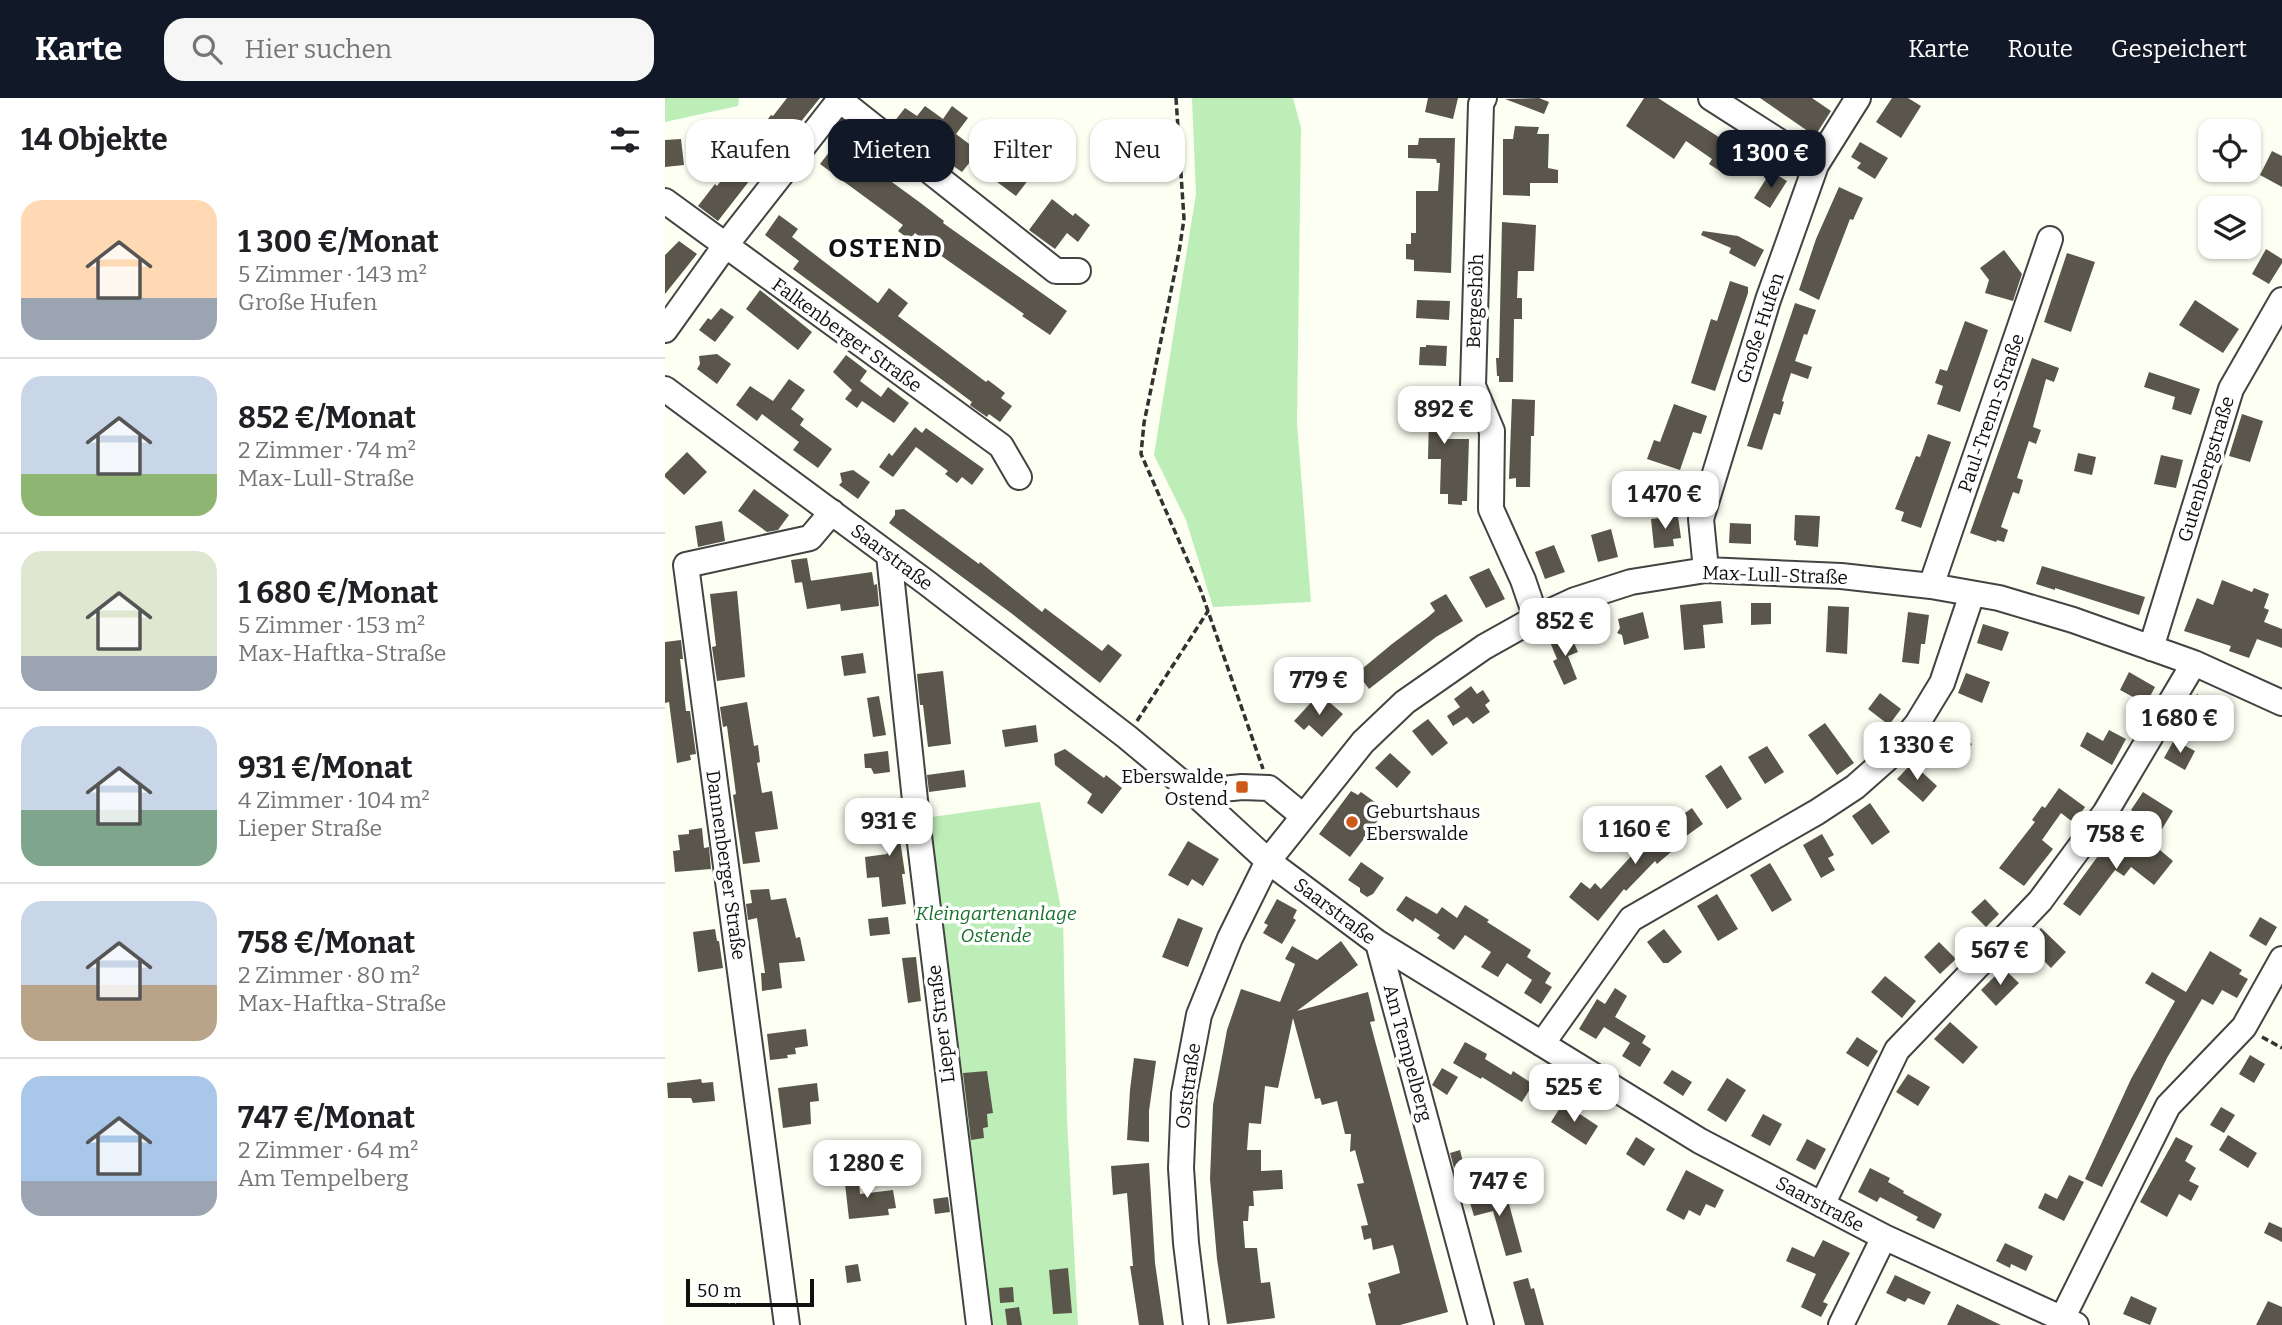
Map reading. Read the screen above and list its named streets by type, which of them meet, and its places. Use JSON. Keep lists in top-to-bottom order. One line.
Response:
{"streets":{"street":["Bergeshöh","Große Hufen","Falkenberger Straße","Paul-Trenn-Straße","Gutenbergstraße","Saarstraße","Max-Lull-Straße","Dannenberger Straße","Lieper Straße","Am Tempelberg","Oststraße"]},"crossings":[["Bergeshöh","Max-Lull-Straße"],["Große Hufen","Max-Lull-Straße"],["Paul-Trenn-Straße","Max-Lull-Straße"],["Gutenbergstraße","Max-Lull-Straße"],["Saarstraße","Max-Lull-Straße"],["Saarstraße","Dannenberger Straße"],["Saarstraße","Lieper Straße"],["Saarstraße","Am Tempelberg"],["Saarstraße","Oststraße"],["Max-Lull-Straße","Oststraße"]],"districts":["OSTEND"],"parks":["Kleingartenanlage Ostende"],"places":{"transit":["Eberswalde, Ostend"],"other":["Geburtshaus Eberswalde"]},"scale_bar":"50 m","page":{"header":"Karte","search":"Hier suchen","nav":["Karte","Route","Gespeichert"],"heading":"14 Objekte","chip":["Kaufen","Mieten","Filter","Neu"],"price":["1 300 €","892 €","1 470 €","852 €","779 €","1 680 €","1 330 €","931 €","1 160 €","758 €","567 €","525 €","1 280 €","747 €"],"list":[{"name":"1 300 €/Monat","note":"5 Zimmer · 143 m² · Große Hufen"},{"name":"852 €/Monat","note":"2 Zimmer · 74 m² · Max-Lull-Straße"},{"name":"1 680 €/Monat","note":"5 Zimmer · 153 m² · Max-Haftka-Straße"},{"name":"931 €/Monat","note":"4 Zimmer · 104 m² · Lieper Straße"},{"name":"758 €/Monat","note":"2 Zimmer · 80 m² · Max-Haftka-Straße"},{"name":"747 €/Monat","note":"2 Zimmer · 64 m² · Am Tempelberg"}],"scale":"50 m"}}
